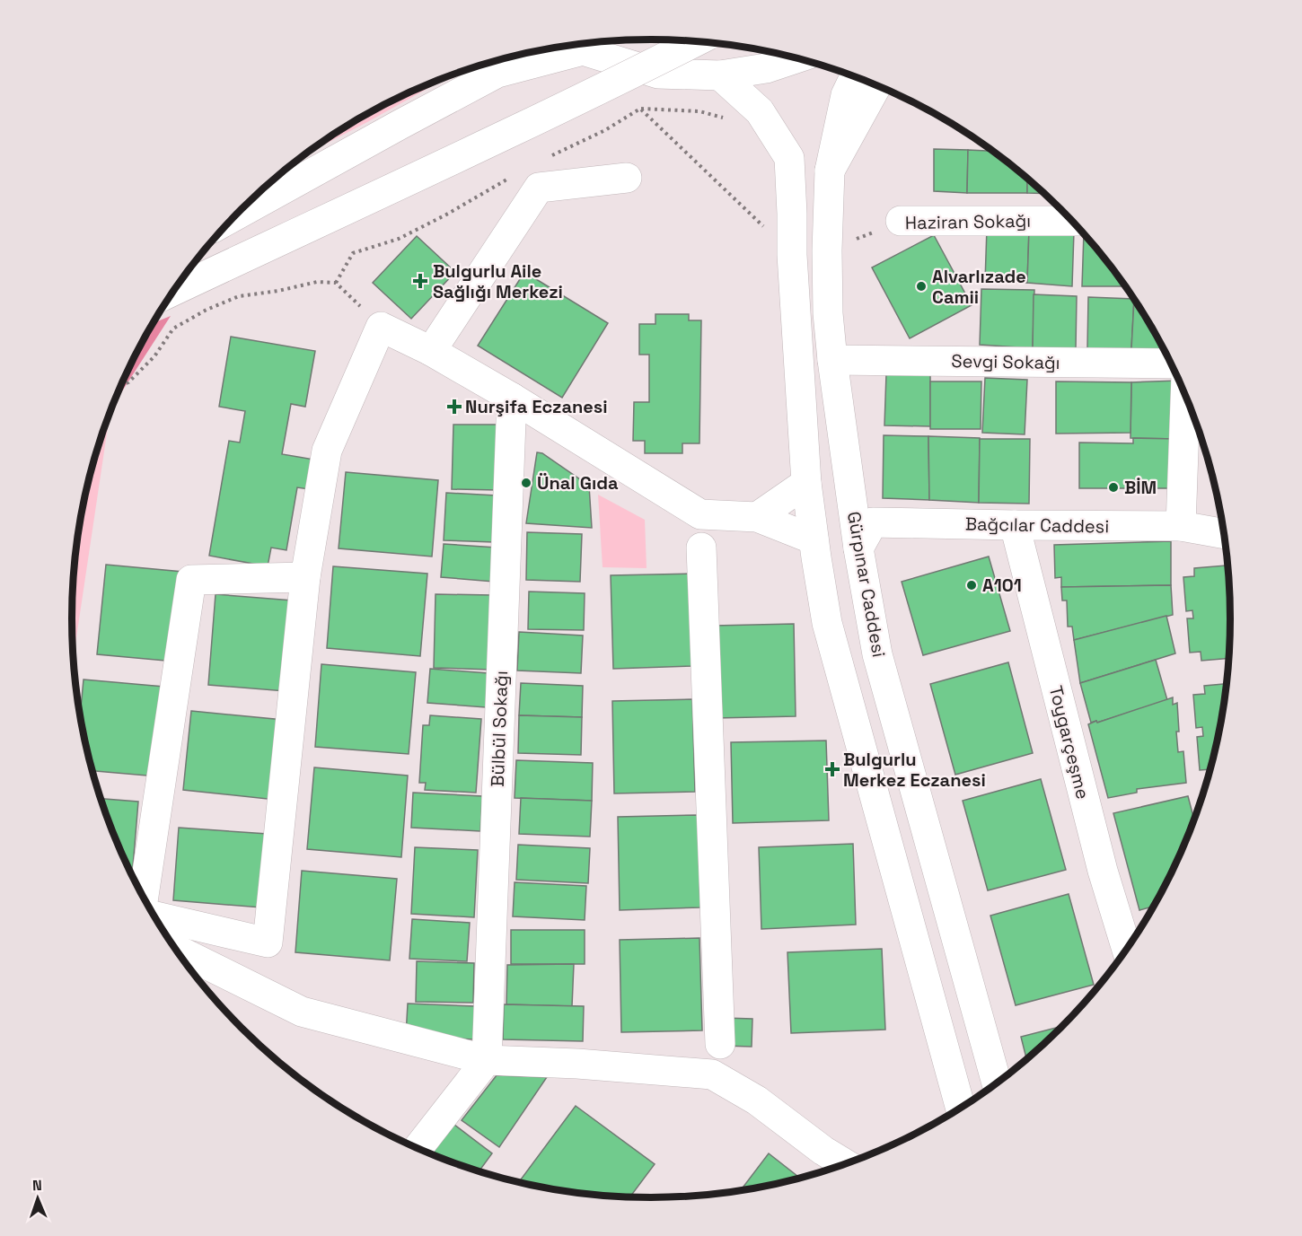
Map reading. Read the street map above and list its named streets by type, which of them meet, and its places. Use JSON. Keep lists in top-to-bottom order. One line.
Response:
{"streets":{"main road":["Haziran Sokağı","Sevgi Sokağı","Bağcılar Caddesi","Gürpınar Caddesi","Bülbül Sokağı","Toygarçeşme"]},"crossings":[["Haziran Sokağı","Gürpınar Caddesi"],["Sevgi Sokağı","Gürpınar Caddesi"],["Bağcılar Caddesi","Gürpınar Caddesi"],["Bağcılar Caddesi","Toygarçeşme"]],"places":{"health":["Bulgurlu Aile Sağlığı Merkezi","Nurşifa Eczanesi","Bulgurlu Merkez Eczanesi"],"other":["Alvarlızade Camii","Ünal Gıda","BİM","A101"]},"north":"top"}
